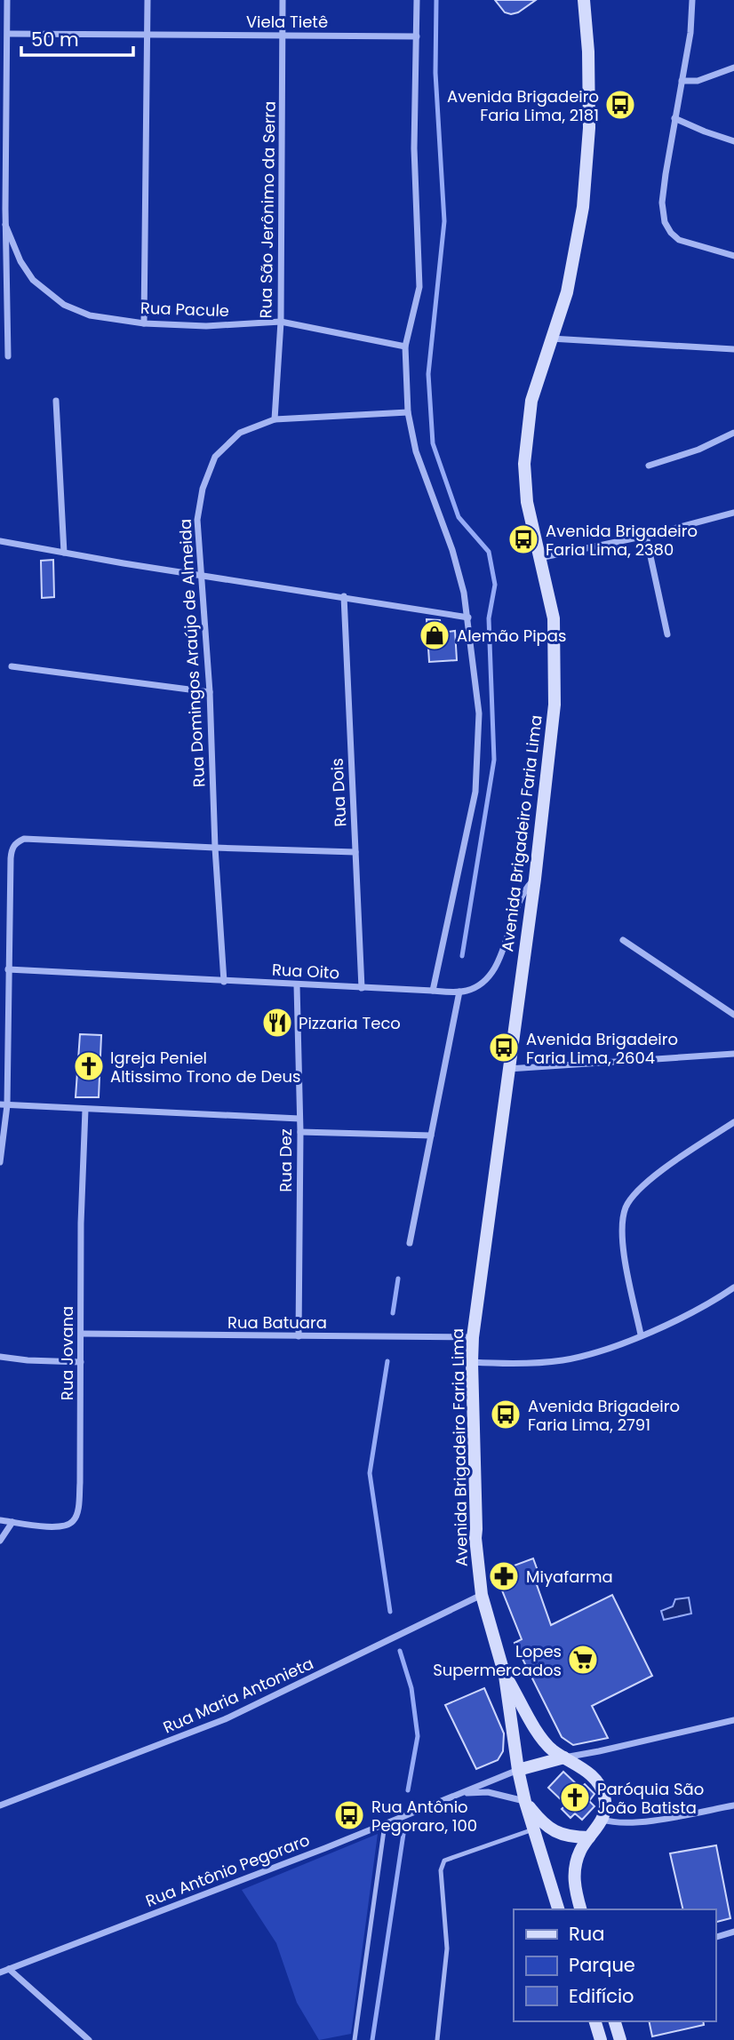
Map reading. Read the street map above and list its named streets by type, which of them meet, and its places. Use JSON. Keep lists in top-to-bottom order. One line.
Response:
{"streets":{"main road":["Avenida Brigadeiro Faria Lima"],"street":["Viela Tietê","Rua São Jerônimo da Serra","Rua Pacule","Rua Domingos Araújo de Almeida","Rua Dois","Rua Oito","Rua Dez","Rua Batuara","Rua Jovana","Rua Maria Antonieta","Rua Antônio Pegoraro"]},"crossings":[["Viela Tietê","Rua São Jerônimo da Serra"],["Rua São Jerônimo da Serra","Rua Pacule"],["Rua São Jerônimo da Serra","Rua Domingos Araújo de Almeida"],["Rua Domingos Araújo de Almeida","Rua Oito"],["Rua Dois","Rua Oito"],["Avenida Brigadeiro Faria Lima","Rua Oito"],["Avenida Brigadeiro Faria Lima","Rua Batuara"],["Avenida Brigadeiro Faria Lima","Rua Maria Antonieta"],["Avenida Brigadeiro Faria Lima","Rua Antônio Pegoraro"],["Rua Oito","Rua Dez"],["Rua Dez","Rua Batuara"],["Rua Batuara","Rua Jovana"]],"places":{"bus stop":["Avenida Brigadeiro Faria Lima, 2181","Avenida Brigadeiro Faria Lima, 2380","Avenida Brigadeiro Faria Lima, 2604","Avenida Brigadeiro Faria Lima, 2791","Rua Antônio Pegoraro, 100"],"shop":["Alemão Pipas"],"restaurant":["Pizzaria Teco"],"church":["Igreja Peniel Altissimo Trono de Deus","Paróquia São João Batista"],"pharmacy":["Miyafarma"],"supermarket":["Lopes Supermercados"]},"legend":["Rua","Parque","Edifício"],"scale_bar":"50 m"}
